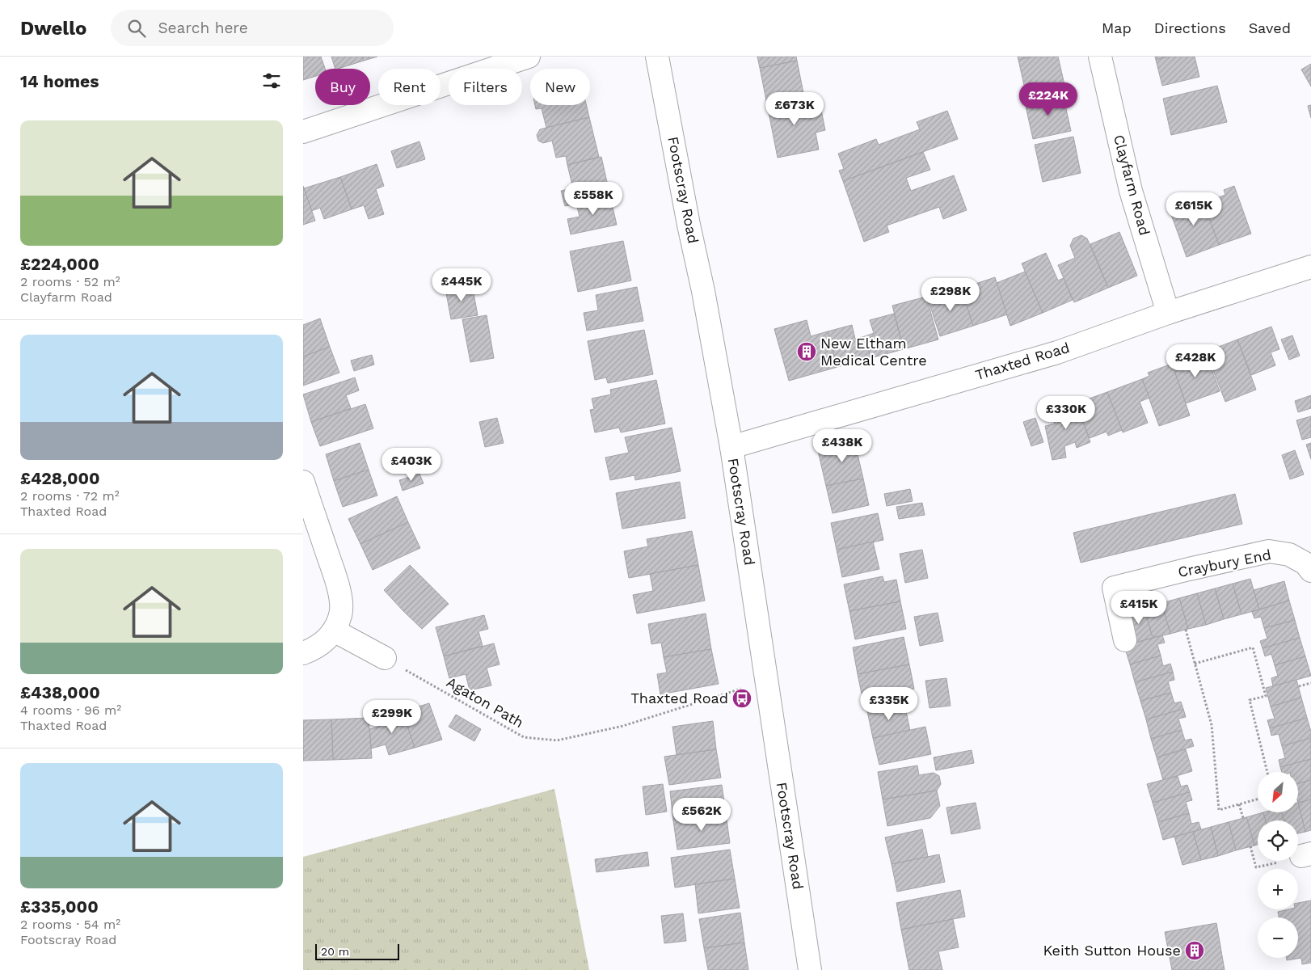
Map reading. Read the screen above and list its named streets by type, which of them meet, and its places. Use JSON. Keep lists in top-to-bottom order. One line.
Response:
{"streets":{"street":["Clayfarm Road","Footscray Road","Thaxted Road","Craybury End"],"path":["Agaton Path"]},"crossings":[["Clayfarm Road","Thaxted Road"],["Footscray Road","Thaxted Road"],["Footscray Road","Agaton Path"]],"places":{"building":["New Eltham Medical Centre","Keith Sutton House"],"bus stop":["Thaxted Road"]},"scale_bar":"20 m","north":"bottom left","page":{"header":"Dwello","search":"Search here","nav":["Map","Directions","Saved"],"heading":"14 homes","chip":["Buy","Rent","Filters","New"],"price":["£224K","£673K","£558K","£615K","£445K","£298K","£428K","£330K","£438K","£403K","£415K","£335K","£299K","£562K"],"list":[{"name":"£224,000","note":"2 rooms · 52 m² · Clayfarm Road"},{"name":"£428,000","note":"2 rooms · 72 m² · Thaxted Road"},{"name":"£438,000","note":"4 rooms · 96 m² · Thaxted Road"},{"name":"£335,000","note":"2 rooms · 54 m² · Footscray Road"}],"map_buttons":["+","−"],"scale":"20 m"}}
